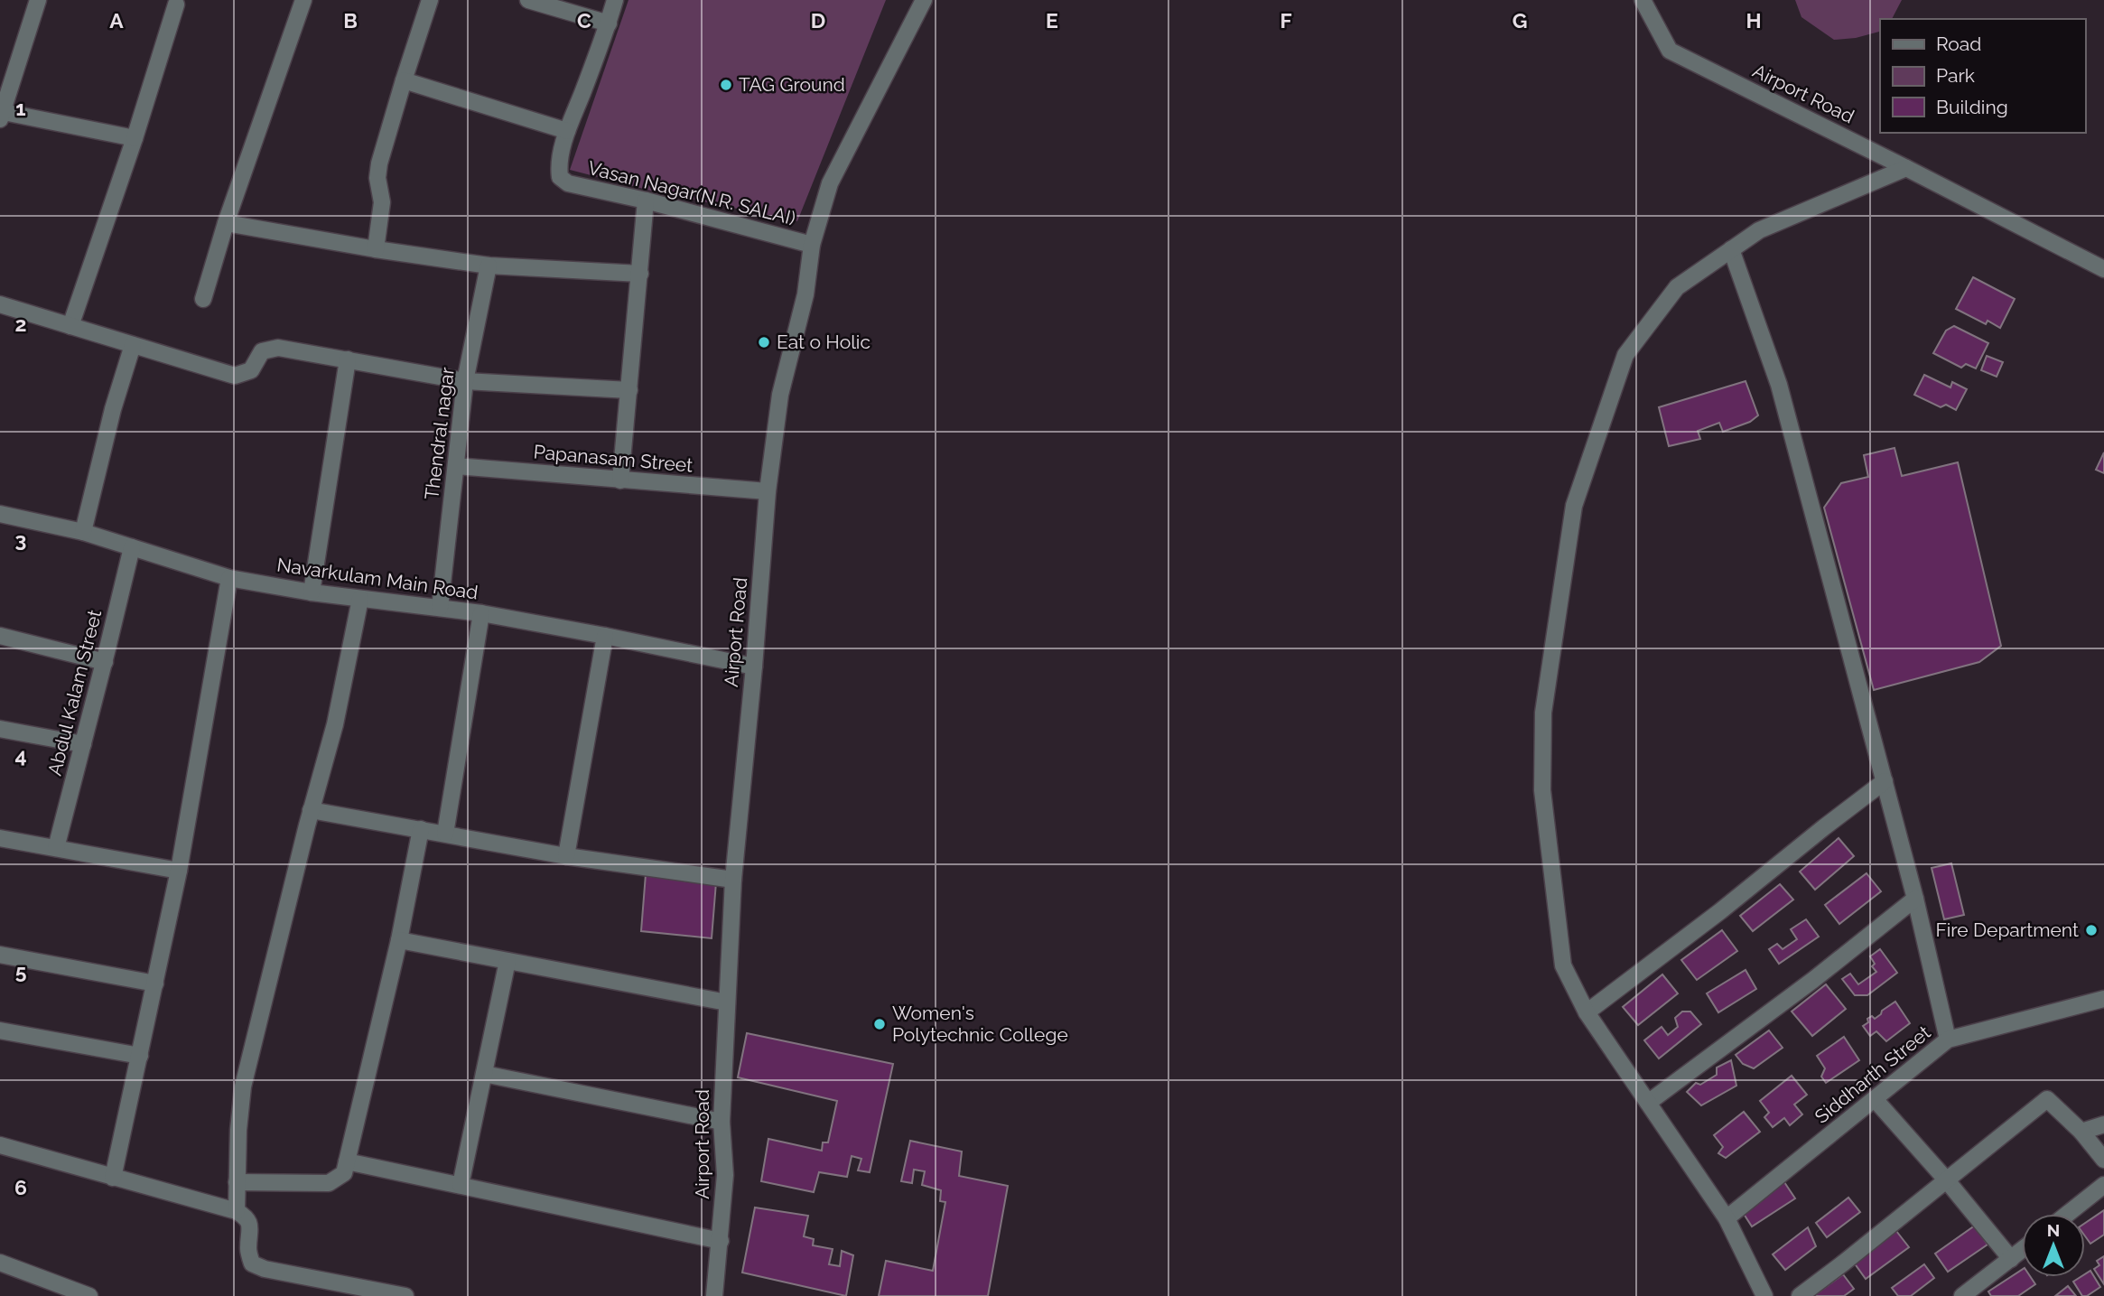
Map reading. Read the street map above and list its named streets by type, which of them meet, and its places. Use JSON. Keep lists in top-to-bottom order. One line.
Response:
{"streets":{"street":["Airport Road","Vasan Nagar(N.R. SALAI)","Thendral nagar","Papanasam Street","Navarkulam Main Road","Abdul Kalam Street","Siddharth Street"]},"crossings":[["Airport Road","Vasan Nagar(N.R. SALAI)"],["Airport Road","Papanasam Street"],["Airport Road","Navarkulam Main Road"],["Thendral nagar","Papanasam Street"],["Thendral nagar","Navarkulam Main Road"],["Navarkulam Main Road","Abdul Kalam Street"]],"places":["TAG Ground","Eat o Holic","Fire Department","Women's Polytechnic College"],"legend":["Road","Park","Building"],"north":"top","grid":{"columns":["A","B","C","D","E","F","G","H"],"rows":["1","2","3","4","5","6"]}}
